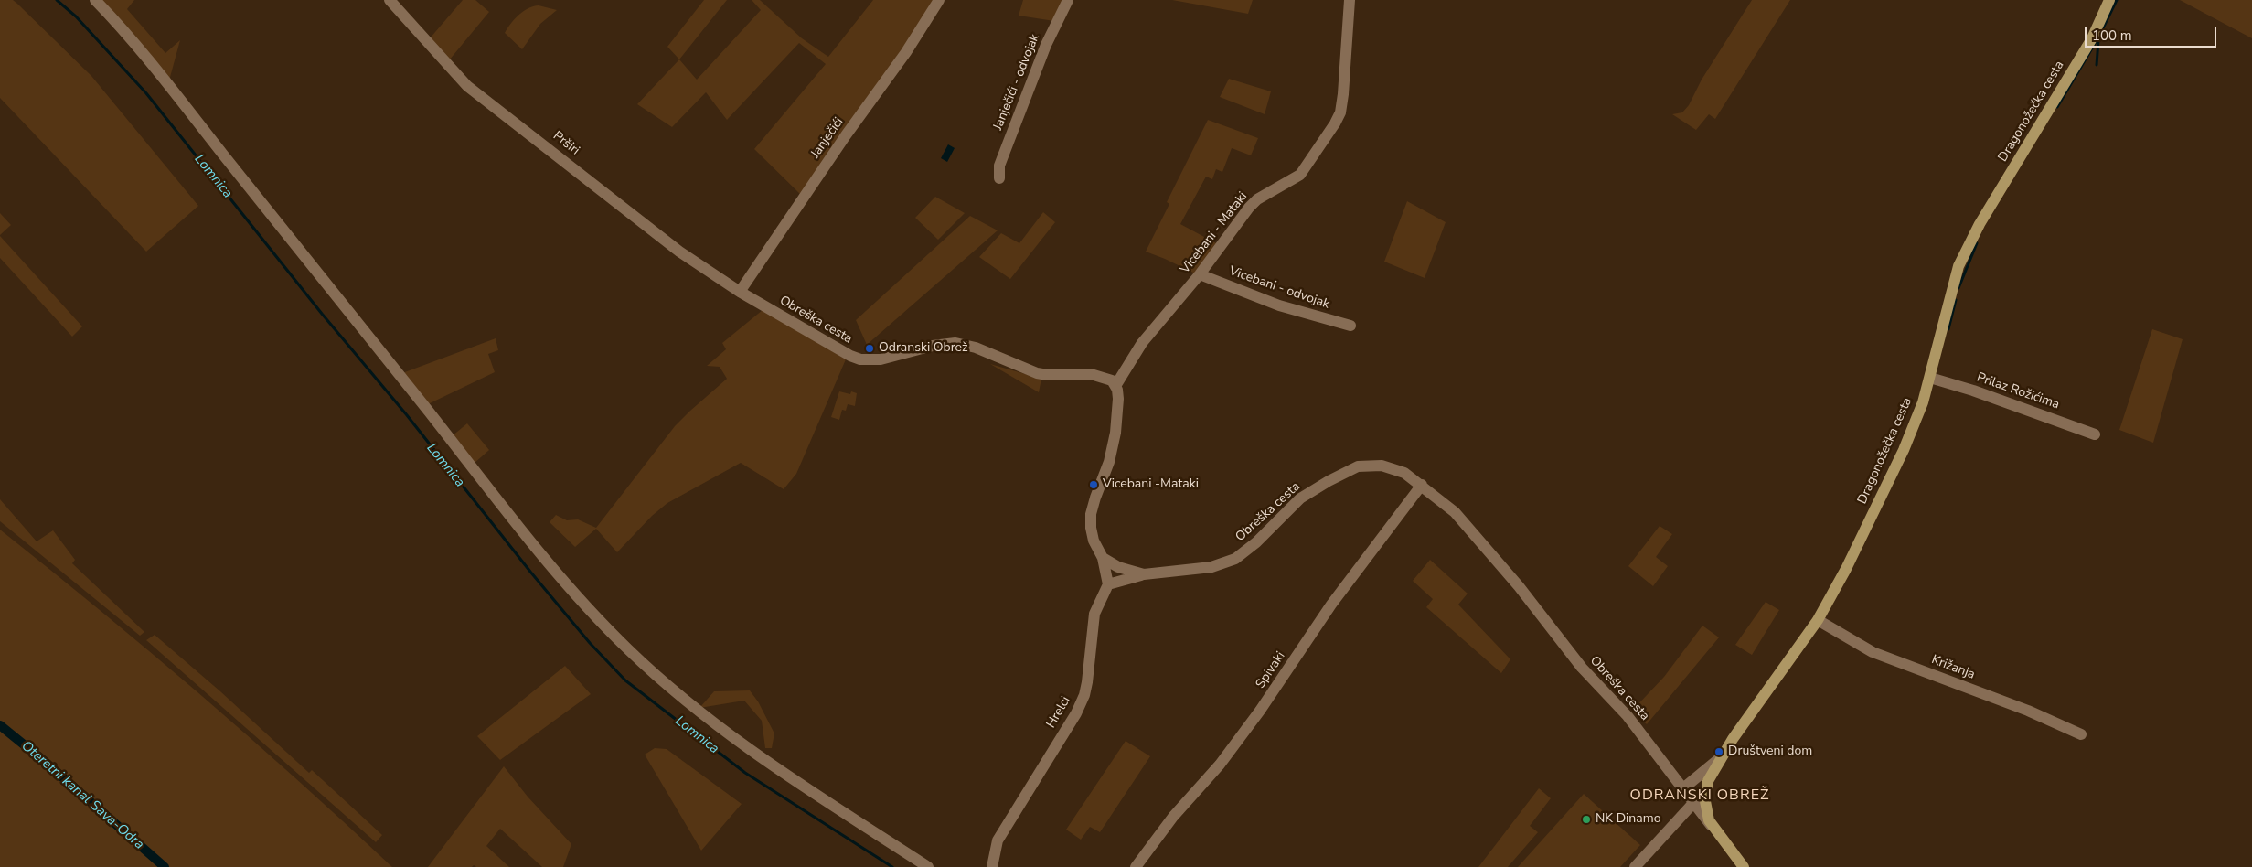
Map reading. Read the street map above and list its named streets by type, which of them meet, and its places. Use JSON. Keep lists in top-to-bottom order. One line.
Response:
{"streets":{"main road":["Dragonožečka cesta","Obreška cesta"],"street":["Janječići - odvojak","Janječići","Prširi","Vicebani - Mataki","Vicebani - odvojak","Prilaz Rožićima","Križanja","Spivaki","Hrelci"]},"crossings":[["Dragonožečka cesta","Obreška cesta"],["Dragonožečka cesta","Prilaz Rožićima"],["Dragonožečka cesta","Križanja"],["Janječići","Prširi"],["Janječići","Obreška cesta"],["Prširi","Obreška cesta"],["Vicebani - Mataki","Vicebani - odvojak"],["Vicebani - Mataki","Obreška cesta"],["Obreška cesta","Spivaki"]],"districts":["ODRANSKI OBREŽ"],"water":["Lomnica","Oteretni kanal Sava-Odra"],"places":["Odranski Obrež","Vicebani -Mataki","Društveni dom","NK Dinamo"],"scale_bar":"100 m"}
